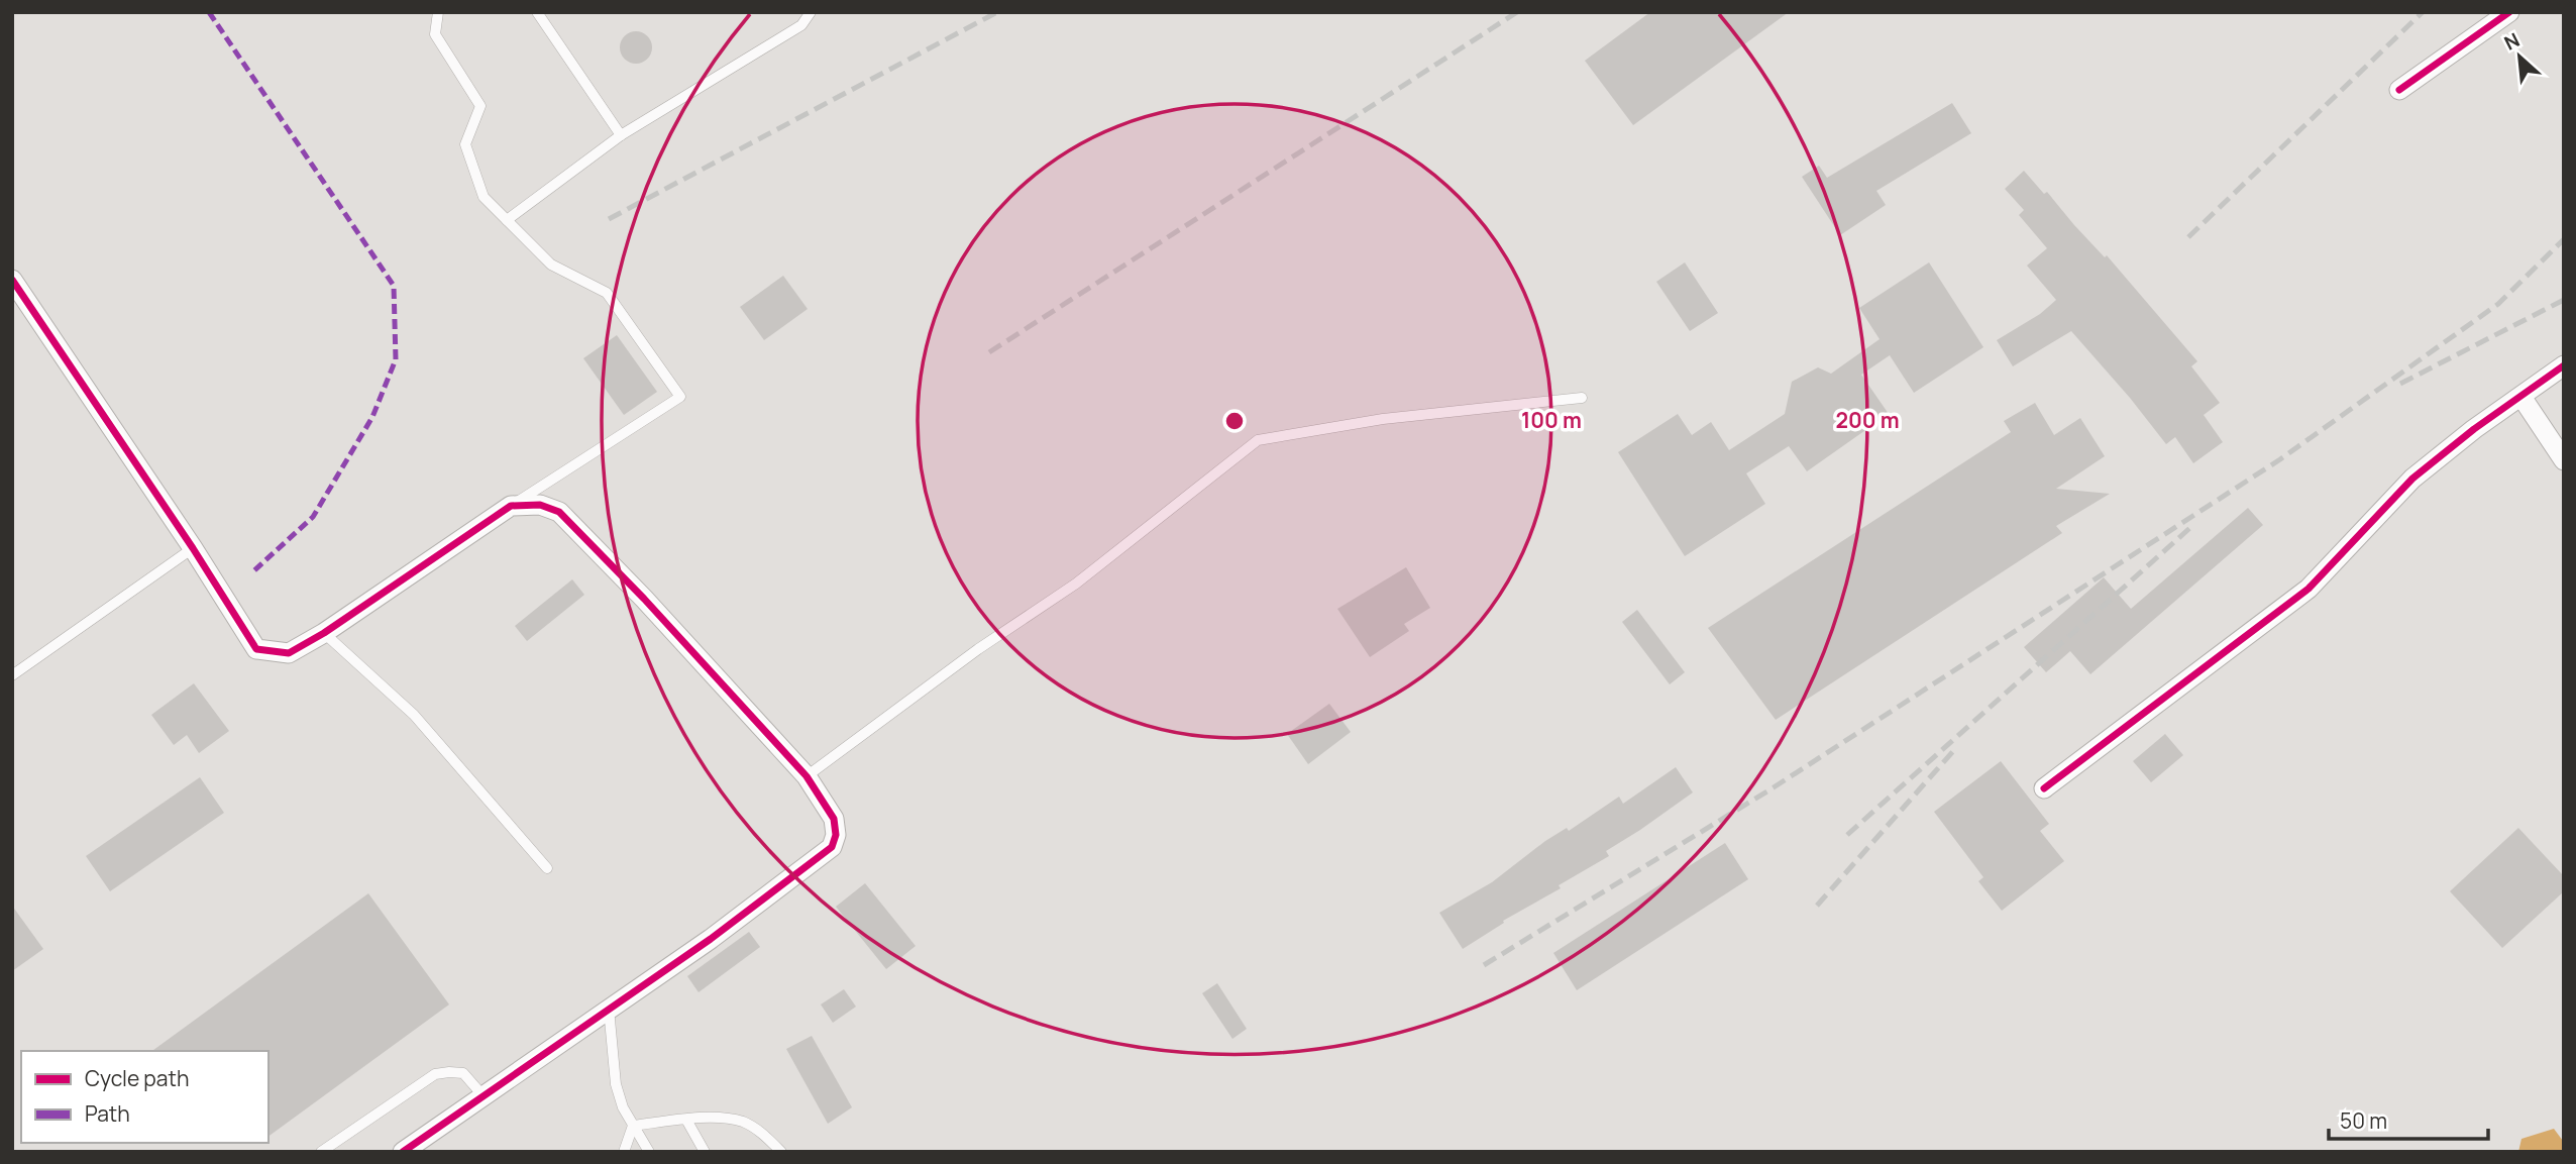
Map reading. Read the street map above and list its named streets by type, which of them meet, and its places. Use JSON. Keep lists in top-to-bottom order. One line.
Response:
{"legend":["Cycle path","Path"],"scale_bar":"50 m","north":"top left","rings":["100 m","200 m"]}
